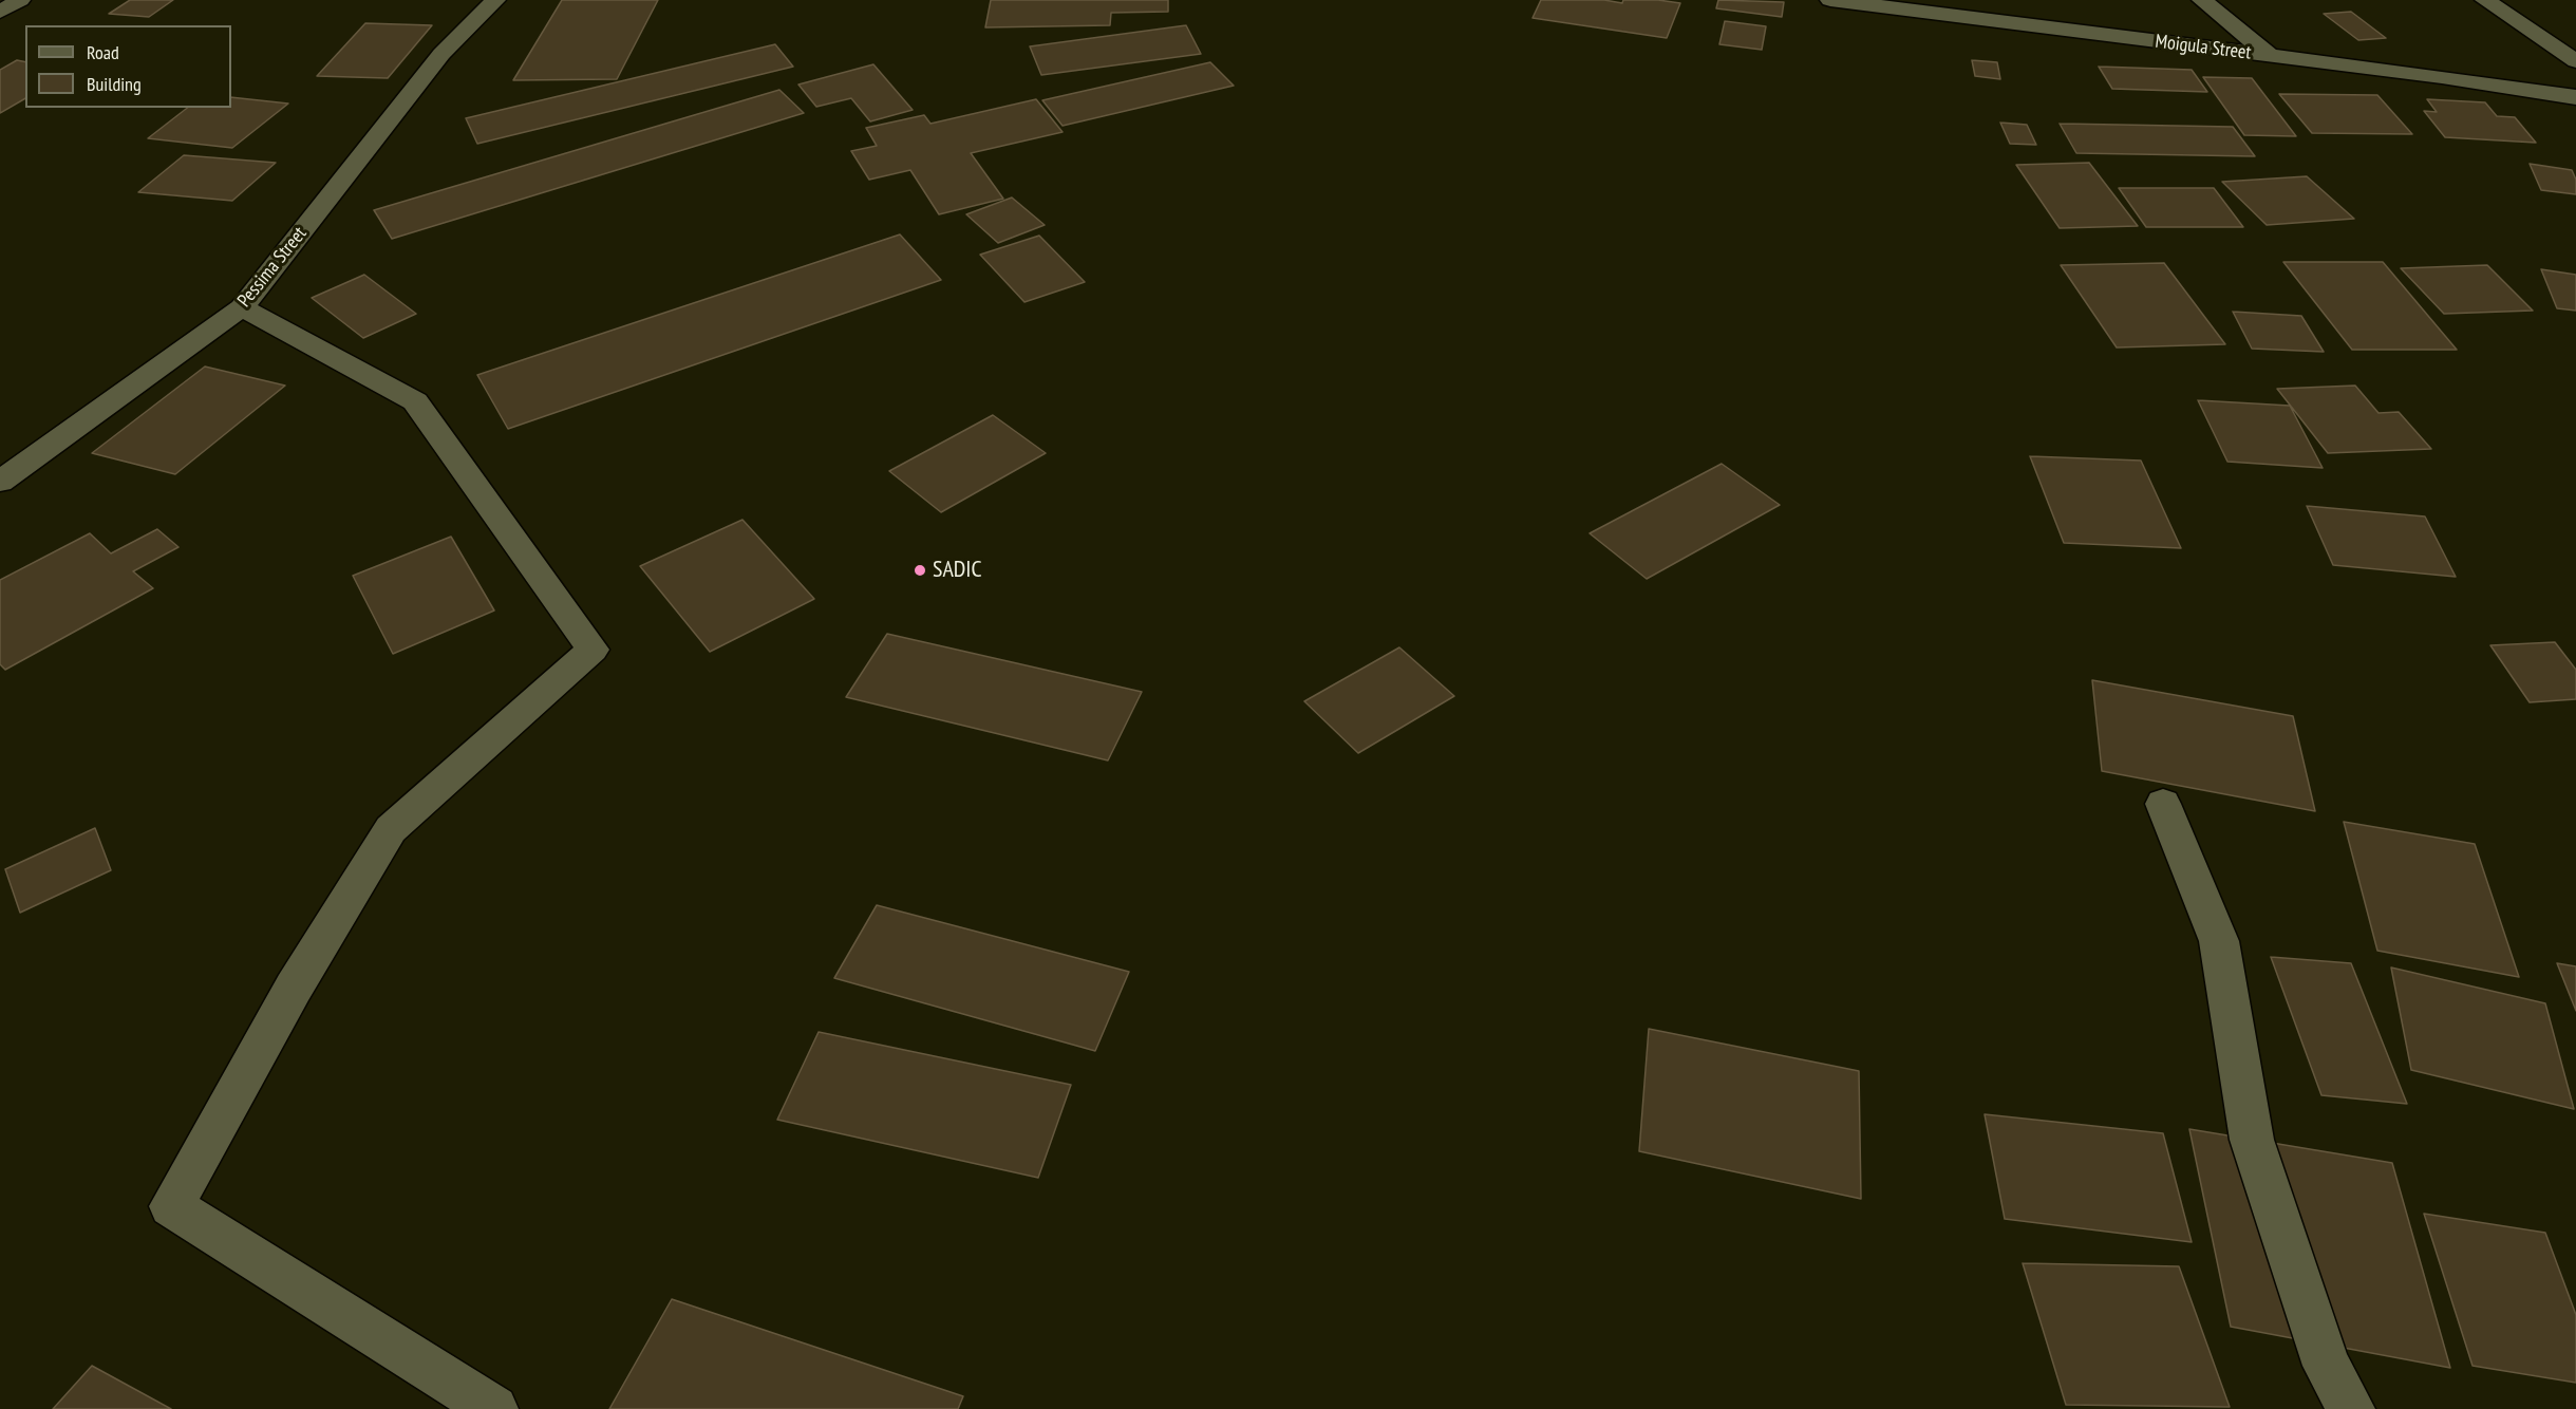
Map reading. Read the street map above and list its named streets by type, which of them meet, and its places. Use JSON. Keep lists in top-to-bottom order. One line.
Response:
{"streets":{"street":["Moigula Street","Pessima Street"]},"places":["SADIC"],"legend":["Road","Building"]}
